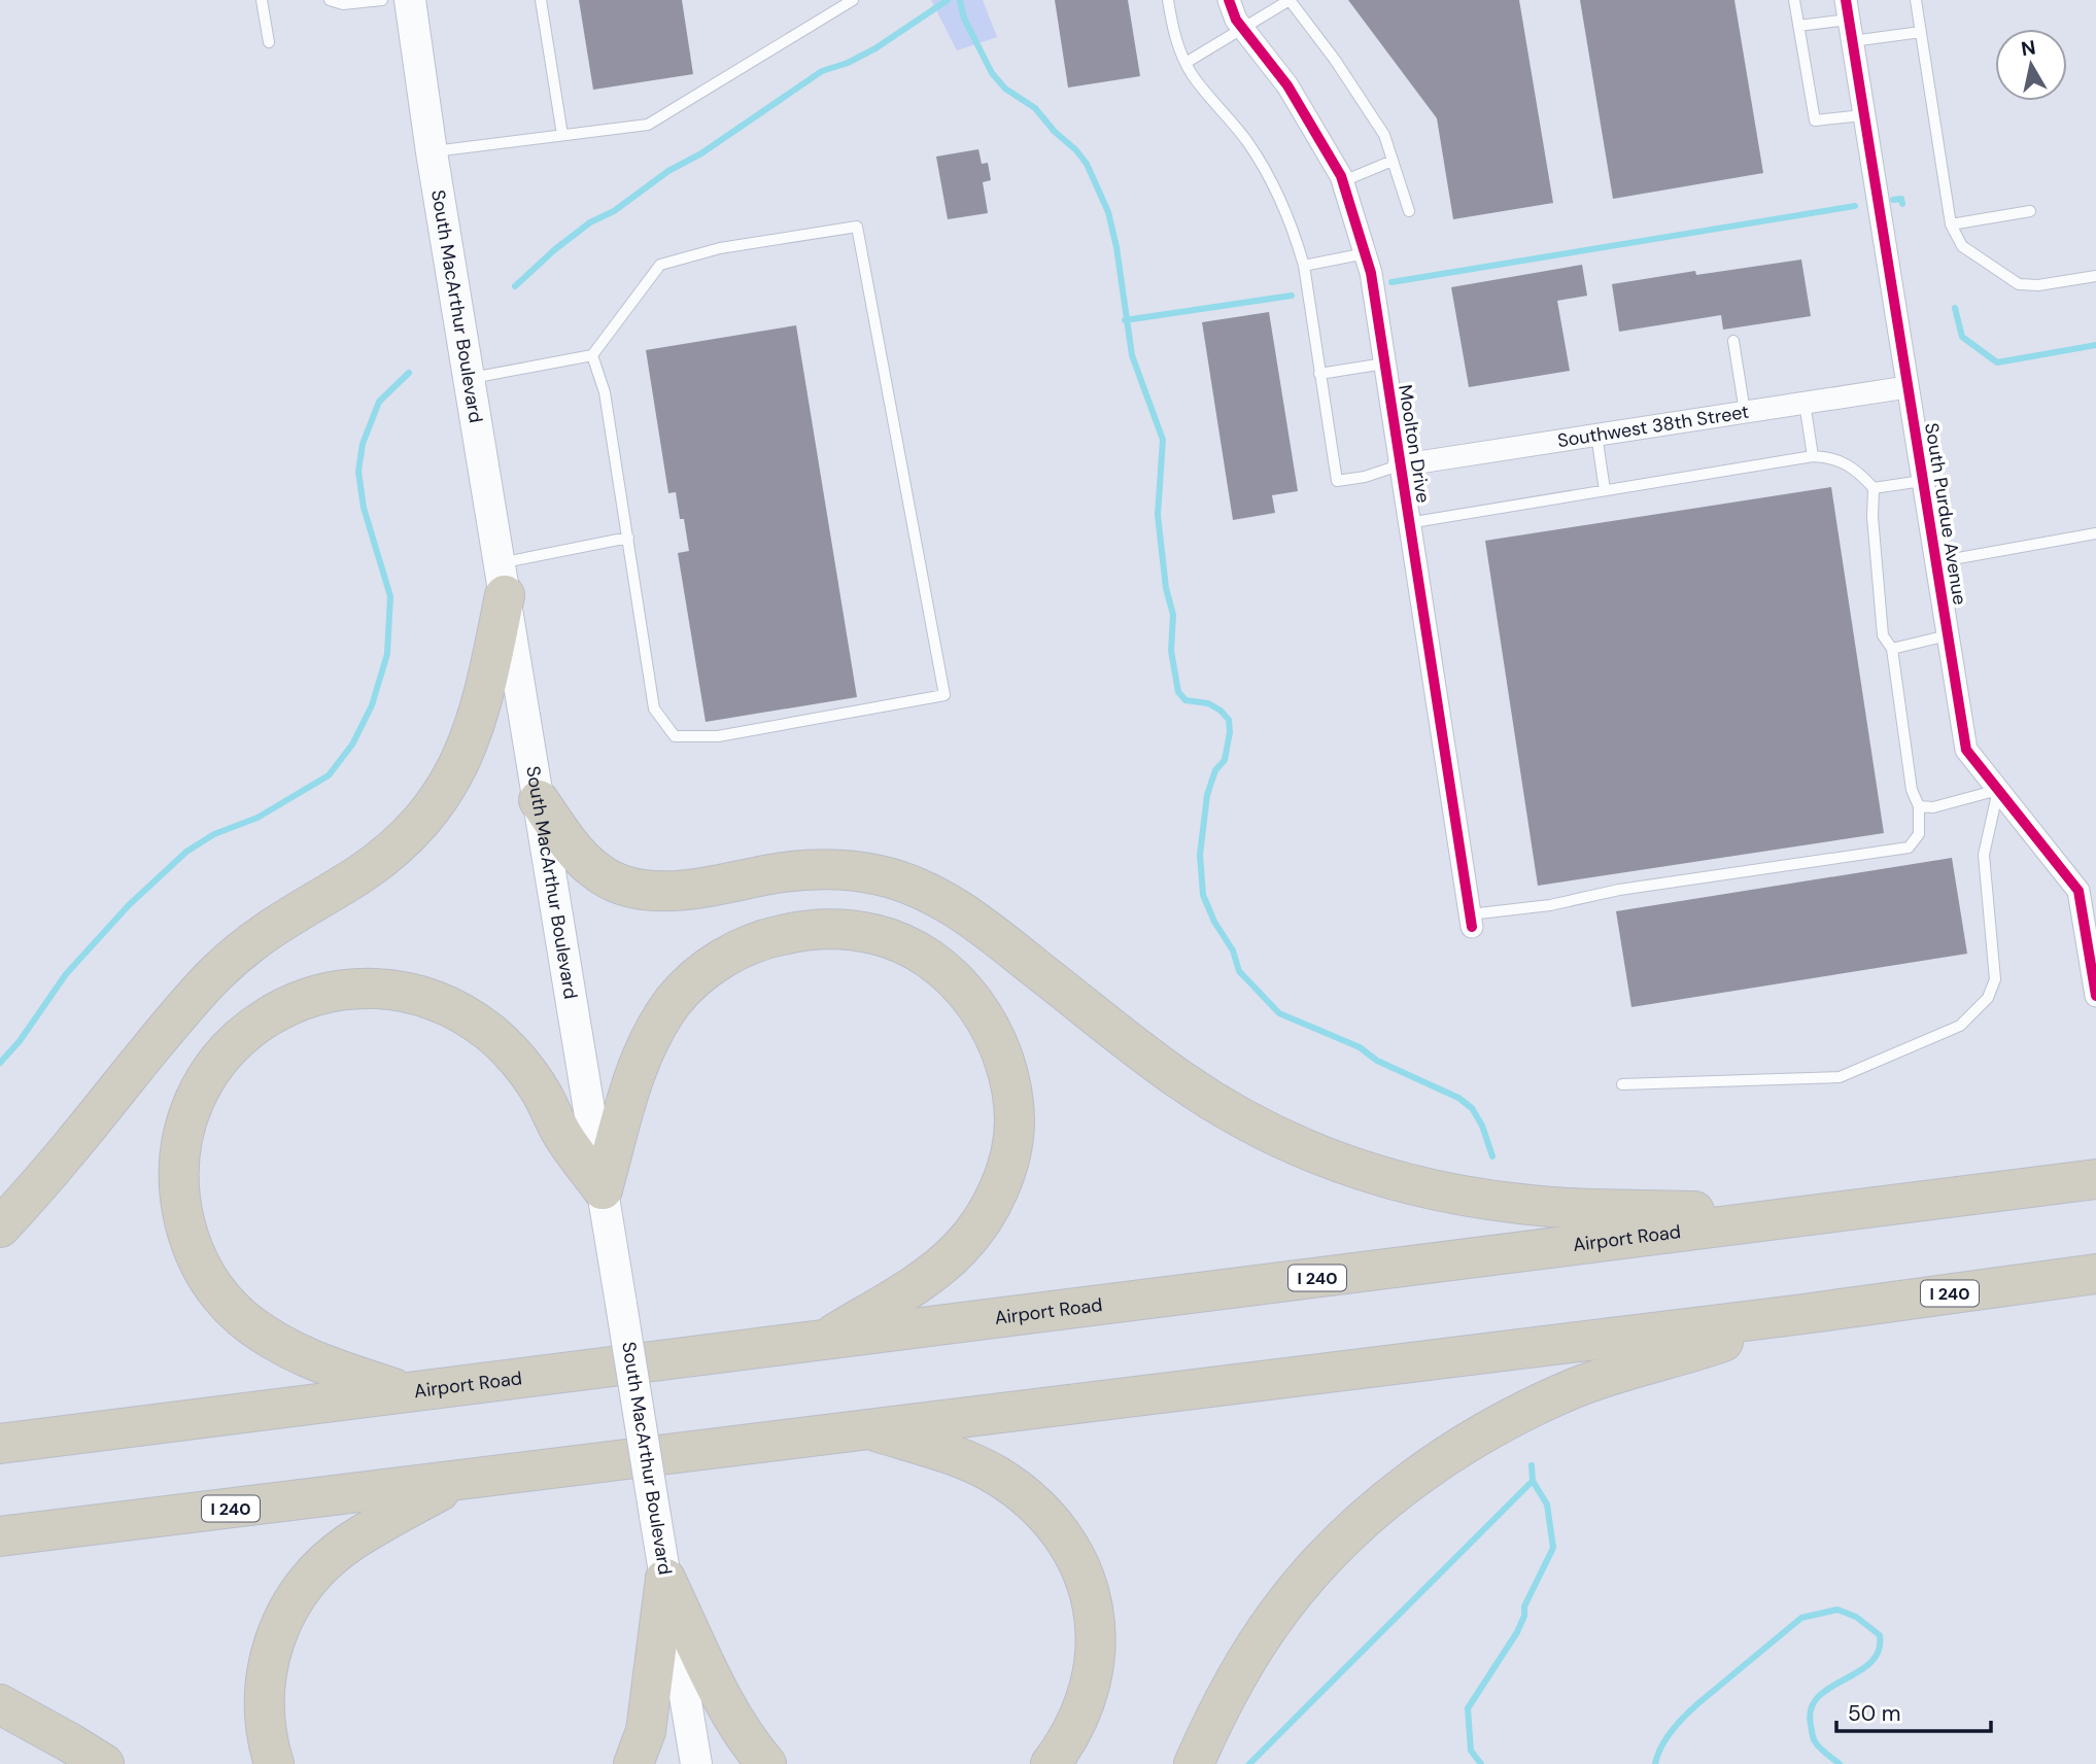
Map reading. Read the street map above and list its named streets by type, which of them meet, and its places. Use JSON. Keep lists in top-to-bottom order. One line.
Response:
{"streets":{"highway":["Airport Road","I 240"],"main road":["South MacArthur Boulevard"],"street":["Southwest 38th Street","Moolton Drive","South Purdue Avenue"]},"crossings":[["Southwest 38th Street","Moolton Drive"],["Southwest 38th Street","South Purdue Avenue"]],"scale_bar":"50 m","north":"top"}
